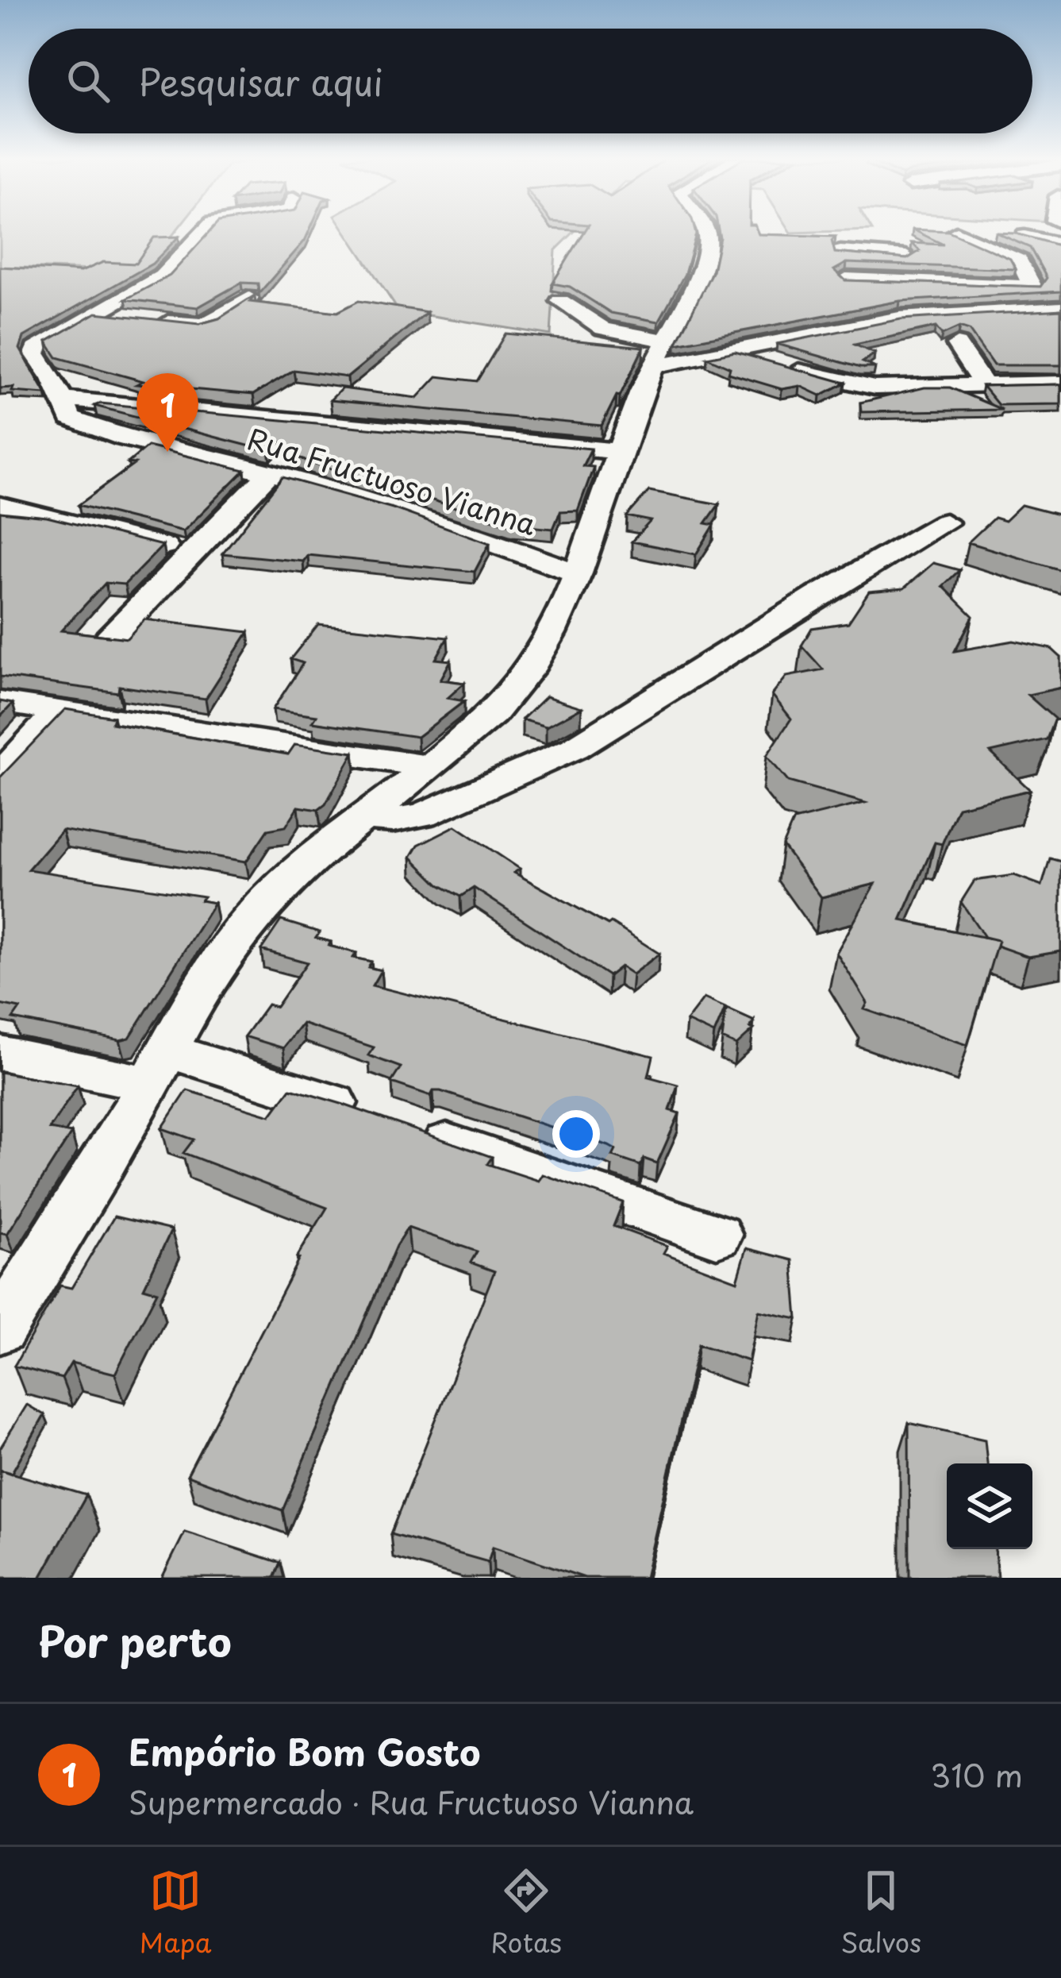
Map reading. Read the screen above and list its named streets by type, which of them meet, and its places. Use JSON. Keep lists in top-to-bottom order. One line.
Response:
{"streets":{"street":["Rua Fructuoso Vianna"]},"page":{"search":"Pesquisar aqui","pins":"1","heading":"Por perto","list":[{"mark":"1","name":"Empório Bom Gosto","note":"Supermercado · Rua Fructuoso Vianna","value":"310 m"}],"nav":["Mapa","Rotas","Salvos"]}}
